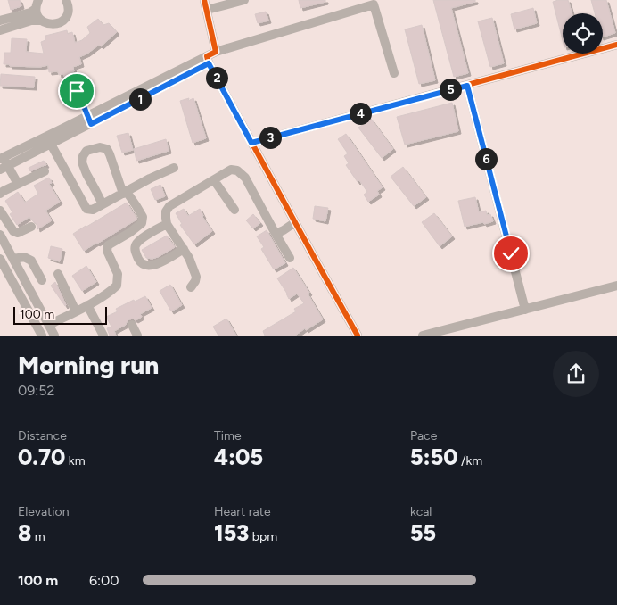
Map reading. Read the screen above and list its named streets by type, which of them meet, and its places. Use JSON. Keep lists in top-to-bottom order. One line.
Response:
{"scale_bar":"100 m","page":{"pins":["2","5","1","4","3","6"],"scale":"100 m","heading":["Morning run","09:52"],"stats":[["Distance","0.70 km"],["Time","4:05"],["Pace","5:50 /km"],["Elevation","8 m"],["Heart rate","153 bpm"],["kcal","55"]],"list":[{"name":"100 m","note":"6:00"}]}}
